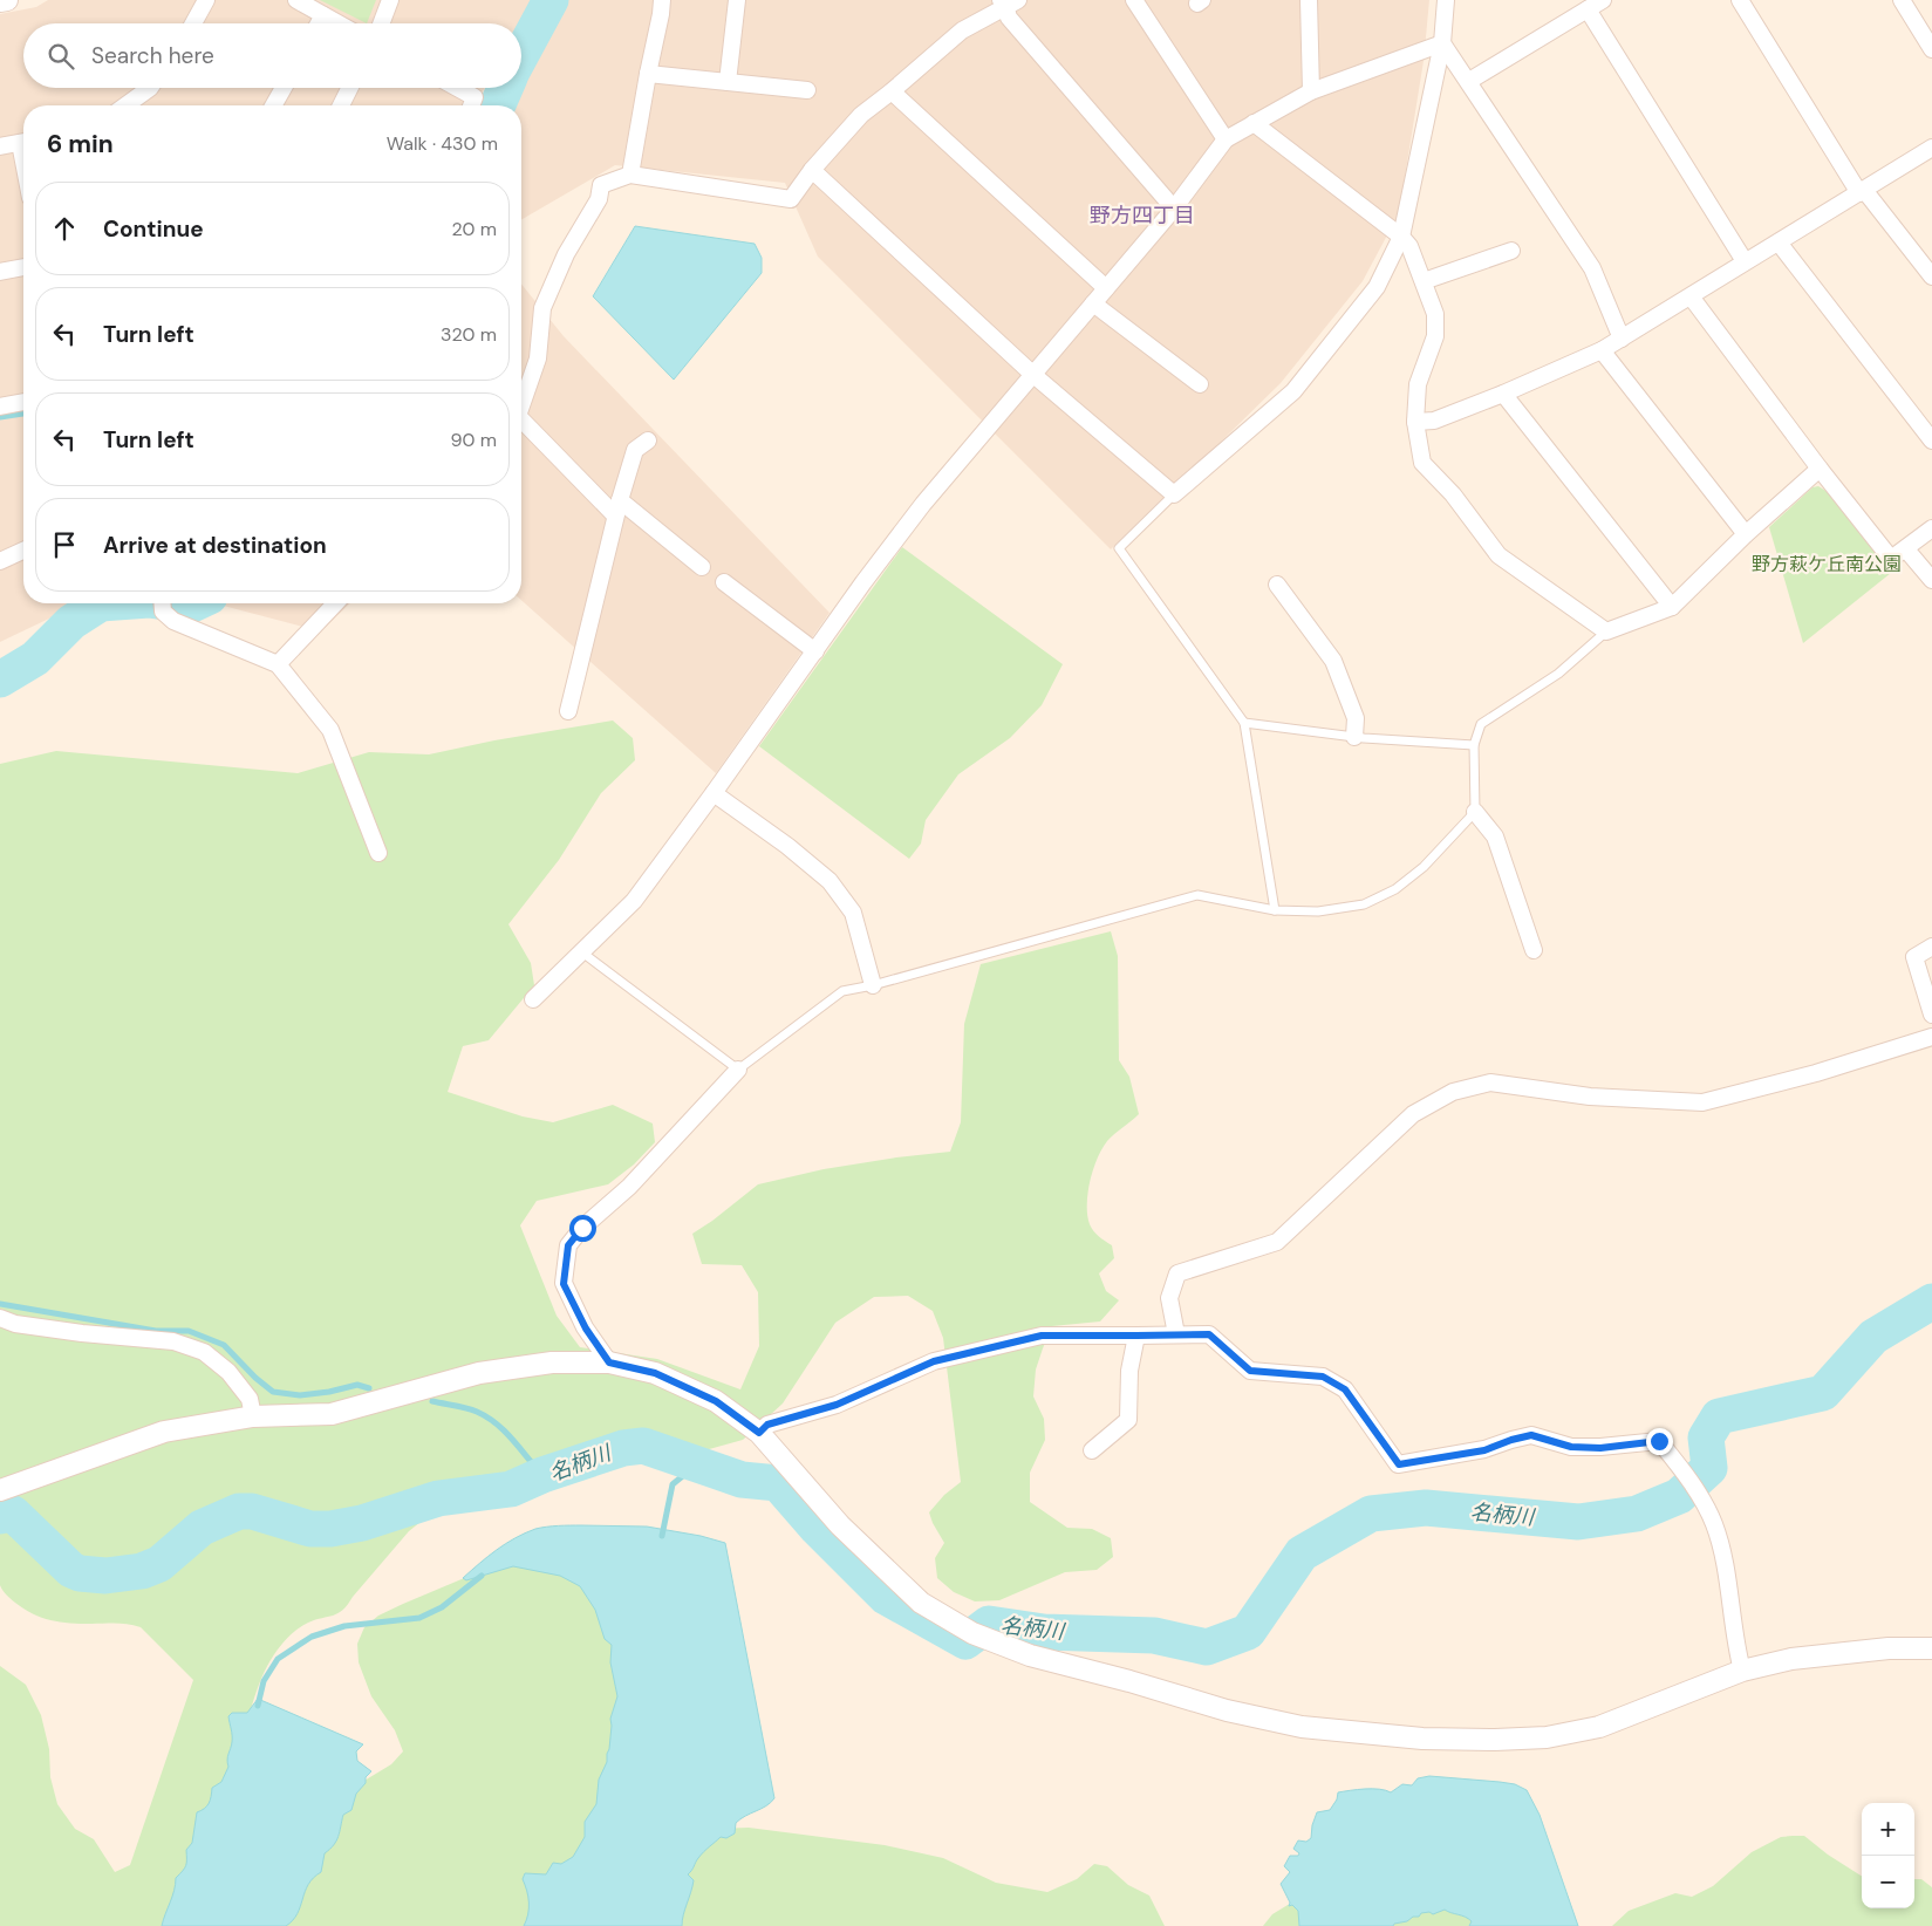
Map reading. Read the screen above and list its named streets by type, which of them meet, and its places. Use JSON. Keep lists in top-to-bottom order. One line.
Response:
{"districts":["野方四丁目"],"water":["名柄川"],"parks":["野方萩ケ丘南公園"],"page":{"search":"Search here","heading":["6 min","Walk · 430 m"],"list":[["Continue","20 m"],["Turn left","320 m"],["Turn left","90 m"],"Arrive at destination"],"map_buttons":["+","−"]}}
